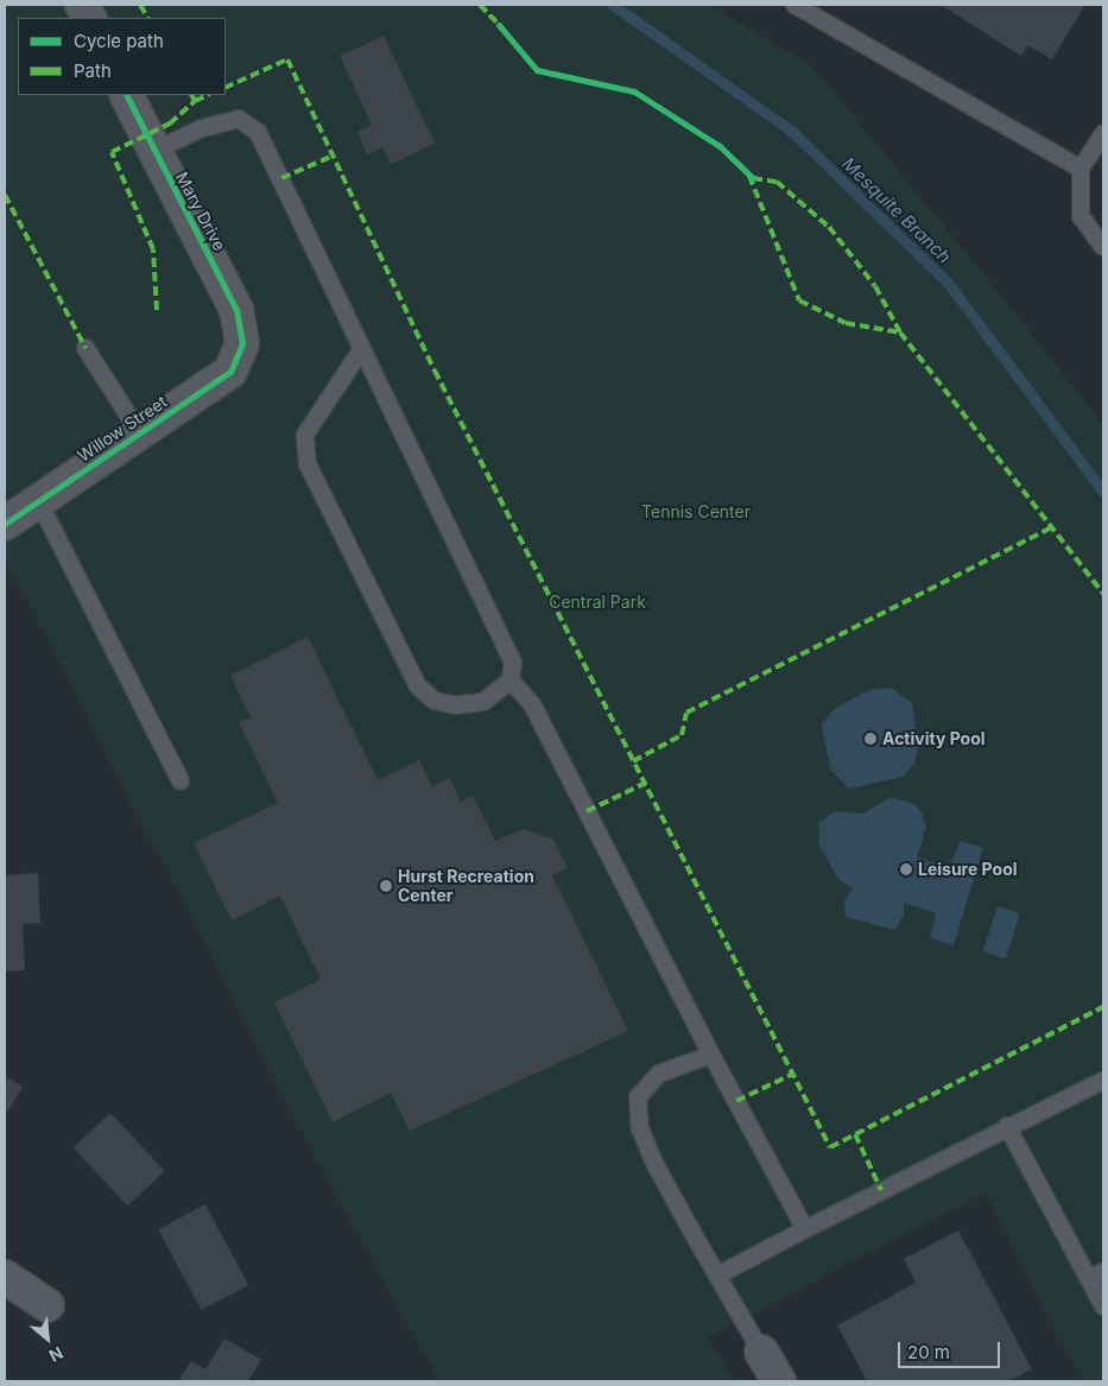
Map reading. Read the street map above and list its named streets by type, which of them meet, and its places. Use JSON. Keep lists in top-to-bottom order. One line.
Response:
{"streets":{"street":["Mary Drive","Willow Street"]},"crossings":[["Mary Drive","Willow Street"]],"water":["Mesquite Branch"],"parks":["Tennis Center","Central Park"],"places":["Activity Pool","Leisure Pool","Hurst Recreation Center"],"legend":["Cycle path","Path"],"scale_bar":"20 m","north":"bottom right"}
